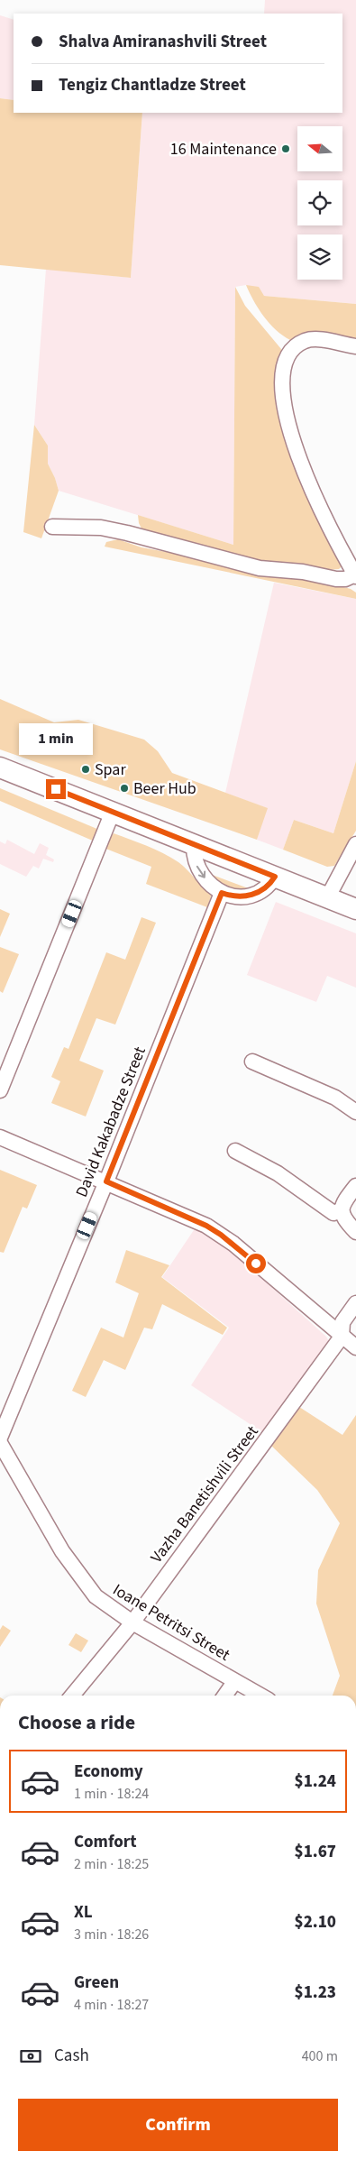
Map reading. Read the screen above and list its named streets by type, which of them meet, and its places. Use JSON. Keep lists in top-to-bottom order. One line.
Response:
{"streets":{"street":["David Kakabadze Street","Vazha Banetishvili Street","Ioane Petritsi Street"]},"crossings":[["Vazha Banetishvili Street","Ioane Petritsi Street"]],"places":["16 Maintenance","Spar","Beer Hub"],"north":"left","page":{"banner":["Shalva Amiranashvili Street","Tengiz Chantladze Street"],"bubble":"1 min","heading":"Choose a ride","list":[{"name":"Economy","note":"1 min · 18:24","value":"$1.24"},{"name":"Comfort","note":"2 min · 18:25","value":"$1.67"},{"name":"XL","note":"3 min · 18:26","value":"$2.10"},{"name":"Green","note":"4 min · 18:27","value":"$1.23"}],"pay":["Cash","400 m"],"buttons":"Confirm"}}
